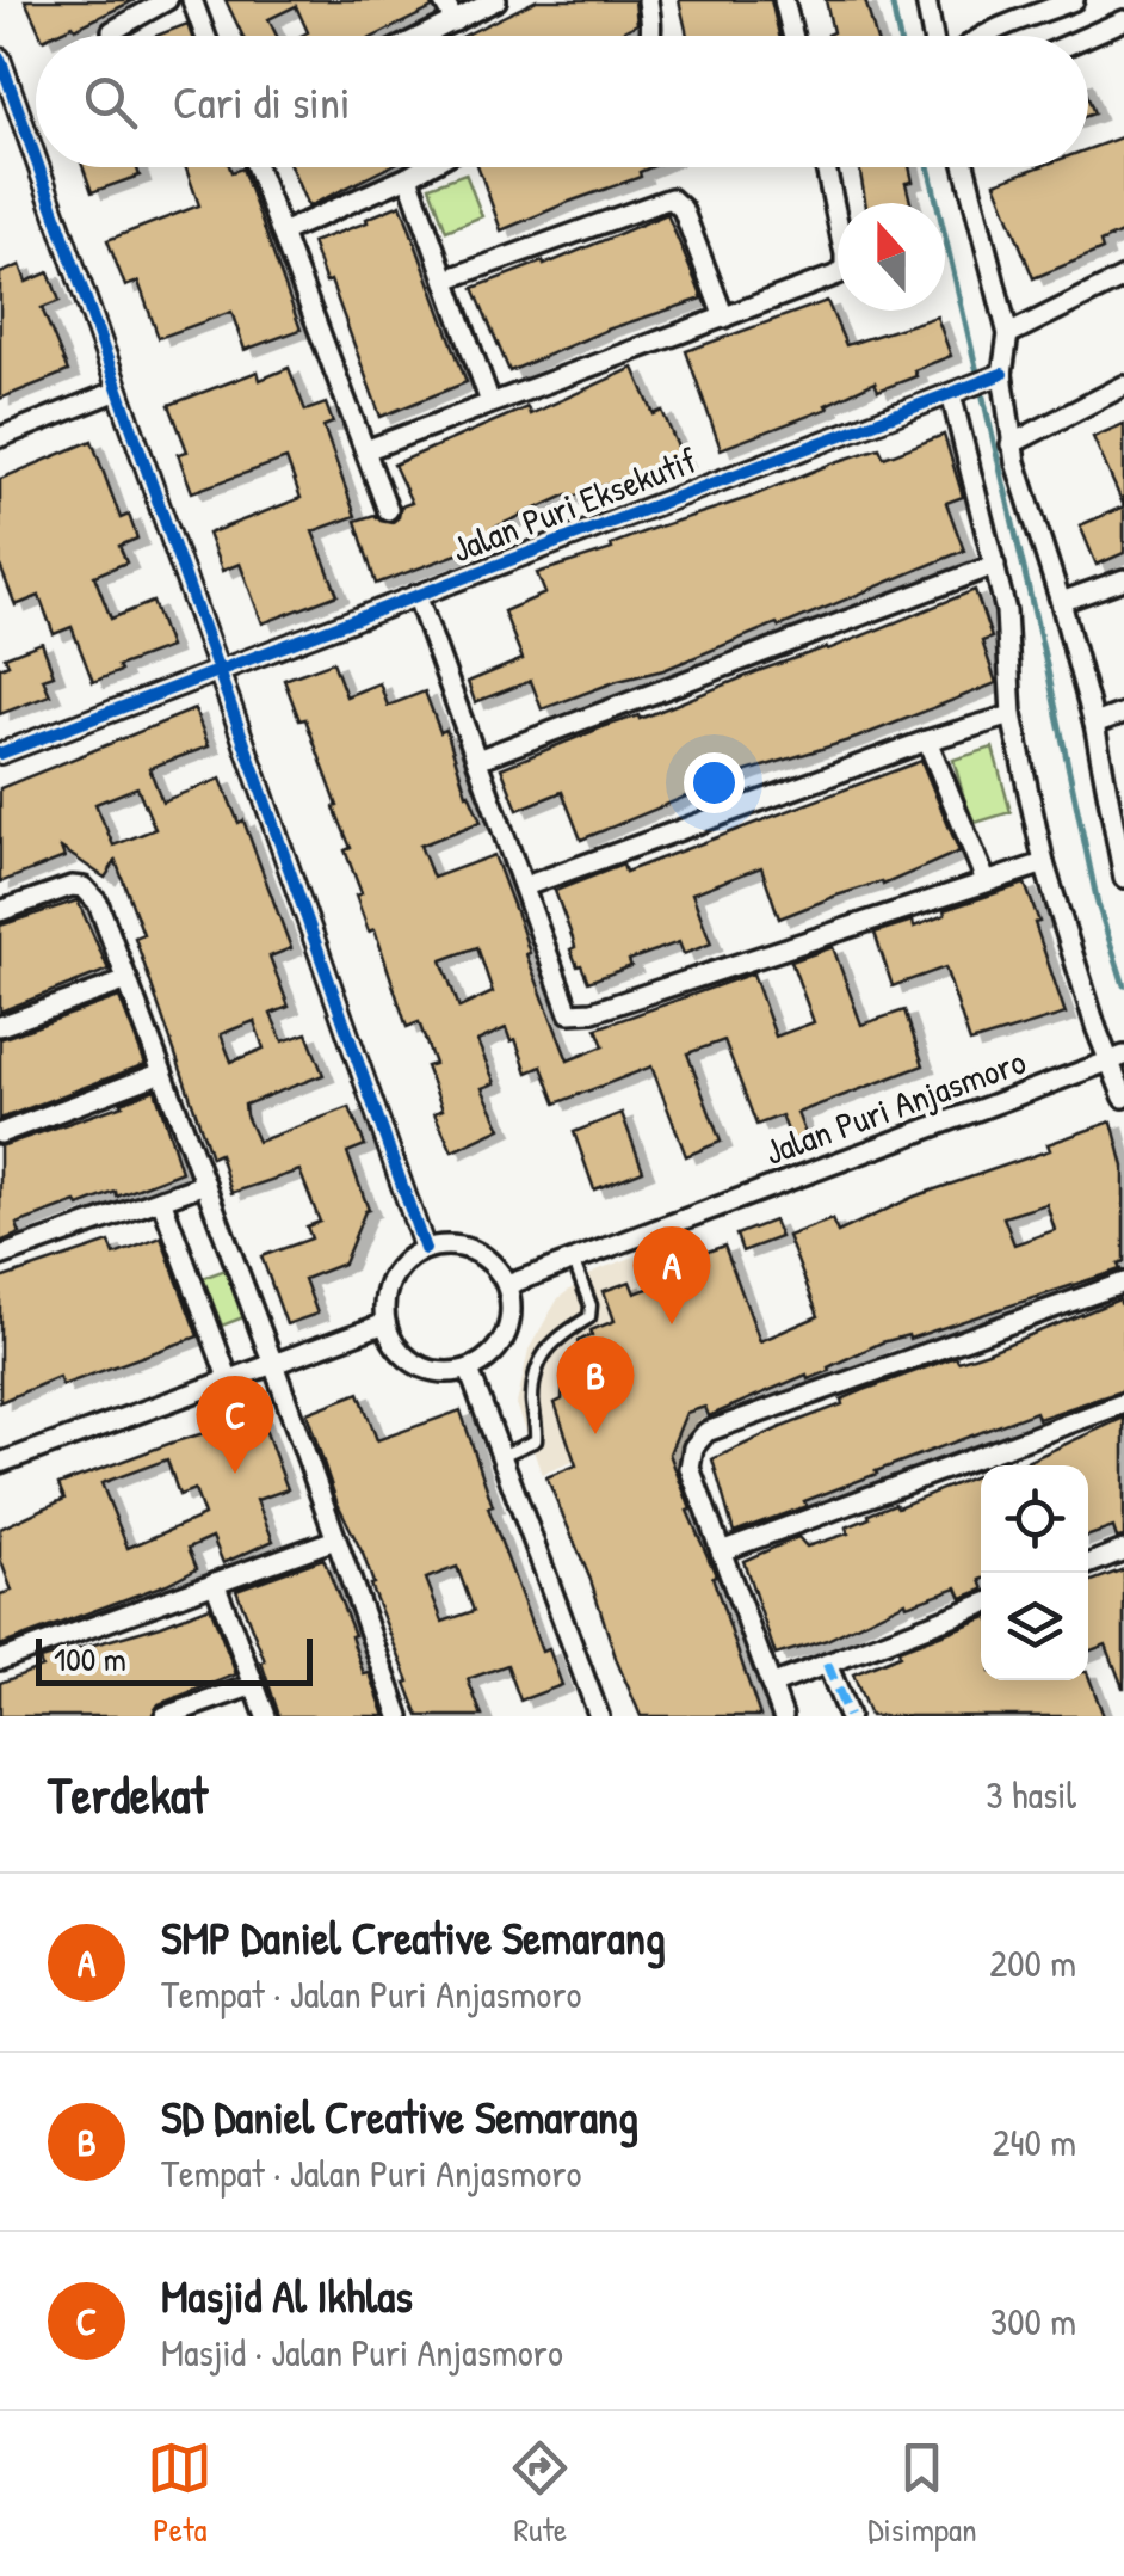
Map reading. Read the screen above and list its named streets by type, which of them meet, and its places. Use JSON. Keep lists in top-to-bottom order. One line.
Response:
{"streets":{"street":["Jalan Puri Eksekutif","Jalan Puri Anjasmoro"]},"scale_bar":"100 m","north":"top","page":{"search":"Cari di sini","pins":["A","B","C"],"scale":"100 m","heading":["Terdekat","3 hasil"],"list":[{"mark":"A","name":"SMP Daniel Creative Semarang","note":"Tempat · Jalan Puri Anjasmoro","value":"200 m"},{"mark":"B","name":"SD Daniel Creative Semarang","note":"Tempat · Jalan Puri Anjasmoro","value":"240 m"},{"mark":"C","name":"Masjid Al Ikhlas","note":"Masjid · Jalan Puri Anjasmoro","value":"300 m"}],"nav":["Peta","Rute","Disimpan"]}}
